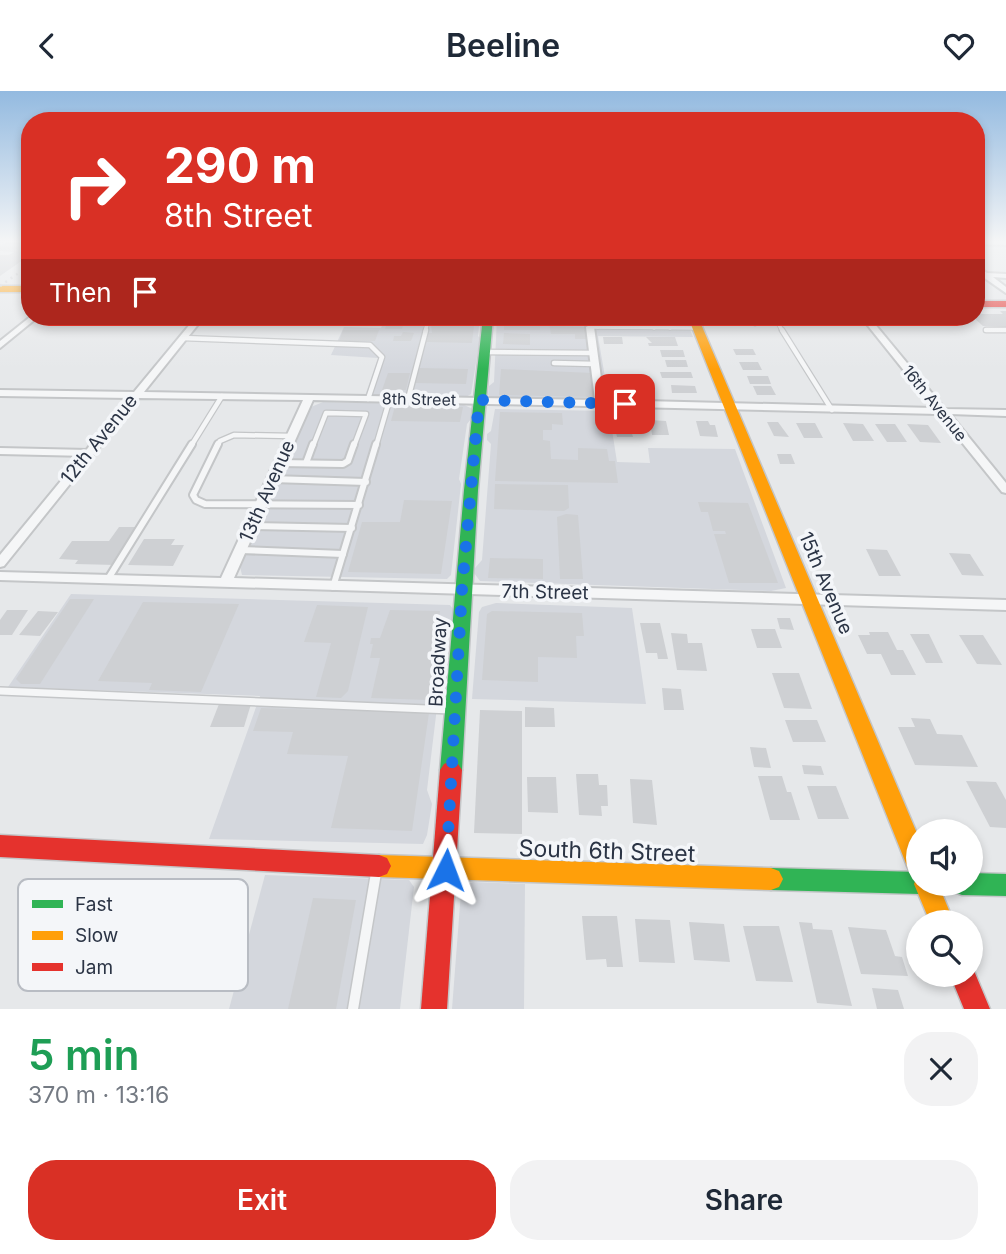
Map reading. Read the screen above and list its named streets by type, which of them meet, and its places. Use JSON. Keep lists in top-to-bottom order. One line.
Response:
{"streets":{"street":["8th Street","16th Avenue","12th Avenue","13th Avenue","15th Avenue","7th Street","Broadway","South 6th Street"]},"crossings":[["8th Street","16th Avenue"],["8th Street","12th Avenue"],["8th Street","13th Avenue"],["8th Street","15th Avenue"],["8th Street","Broadway"],["13th Avenue","7th Street"],["15th Avenue","7th Street"],["7th Street","Broadway"],["Broadway","South 6th Street"]],"legend":["Fast","Slow","Jam"],"page":{"header":"Beeline","turn":["290 m","8th Street"],"then":"Then","heading":["5 min","370 m · 13:16"],"buttons":["Exit","Share"]}}
